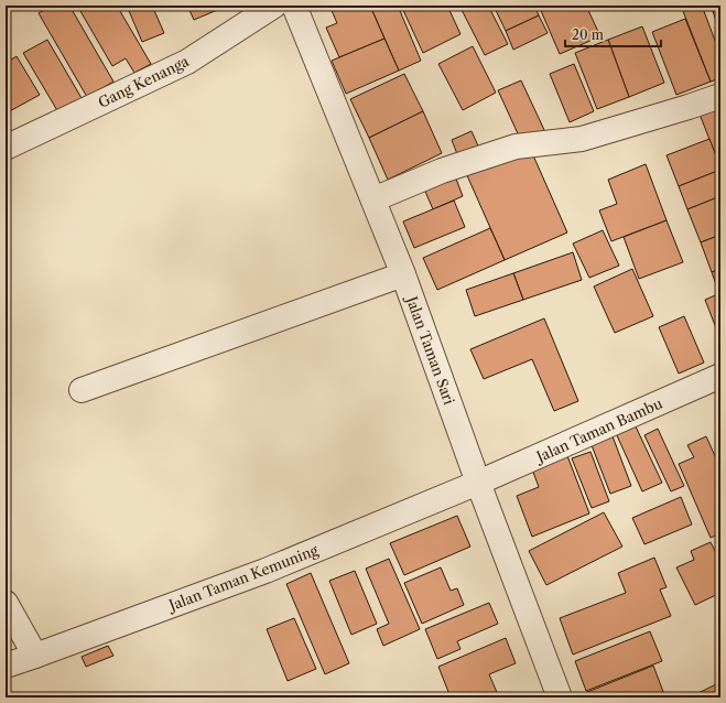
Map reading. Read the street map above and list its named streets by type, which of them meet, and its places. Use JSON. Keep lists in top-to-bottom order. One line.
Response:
{"streets":{"street":["Gang Kenanga","Jalan Taman Sari","Jalan Taman Bambu","Jalan Taman Kemuning"]},"crossings":[["Jalan Taman Sari","Jalan Taman Bambu"],["Jalan Taman Sari","Jalan Taman Kemuning"],["Jalan Taman Bambu","Jalan Taman Kemuning"]],"scale_bar":"20 m"}
